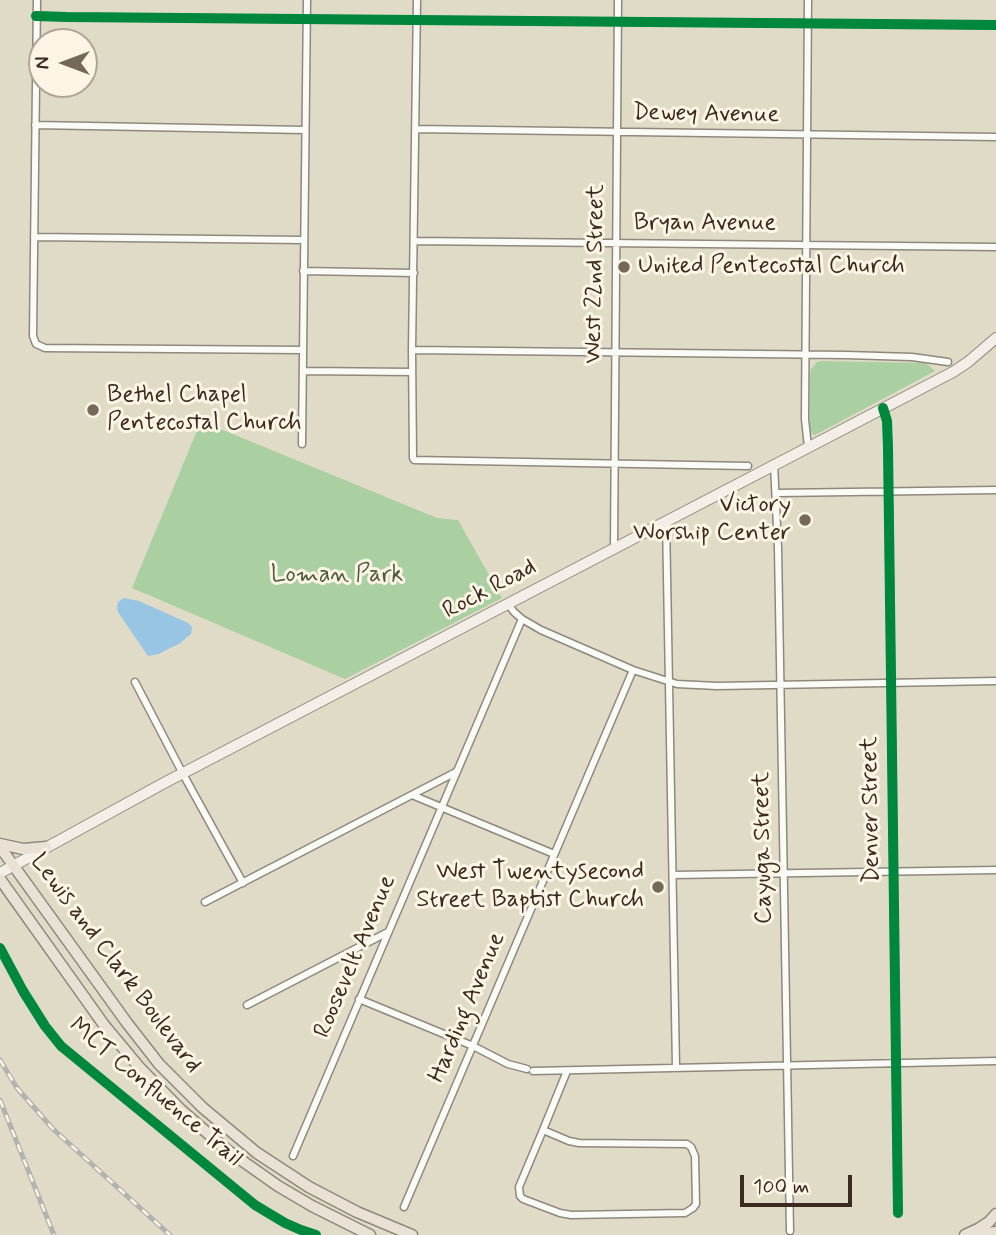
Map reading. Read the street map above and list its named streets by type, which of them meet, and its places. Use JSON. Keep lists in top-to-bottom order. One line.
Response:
{"streets":{"highway":["Lewis and Clark Boulevard"],"main road":["Rock Road"],"street":["Dewey Avenue","Bryan Avenue","West 22nd Street","Denver Street","Cayuga Street","Roosevelt Avenue","Harding Avenue"],"cycle path":["MCT Confluence Trail"]},"crossings":[["Dewey Avenue","West 22nd Street"],["Bryan Avenue","West 22nd Street"],["West 22nd Street","Rock Road"],["Rock Road","Denver Street"],["Rock Road","Cayuga Street"],["Rock Road","Lewis and Clark Boulevard"]],"parks":["Loman Park"],"places":["United Pentecostal Church","Bethel Chapel Pentecostal Church","Victory Worship Center","West Twentysecond Street Baptist Church"],"scale_bar":"100 m","north":"left"}
